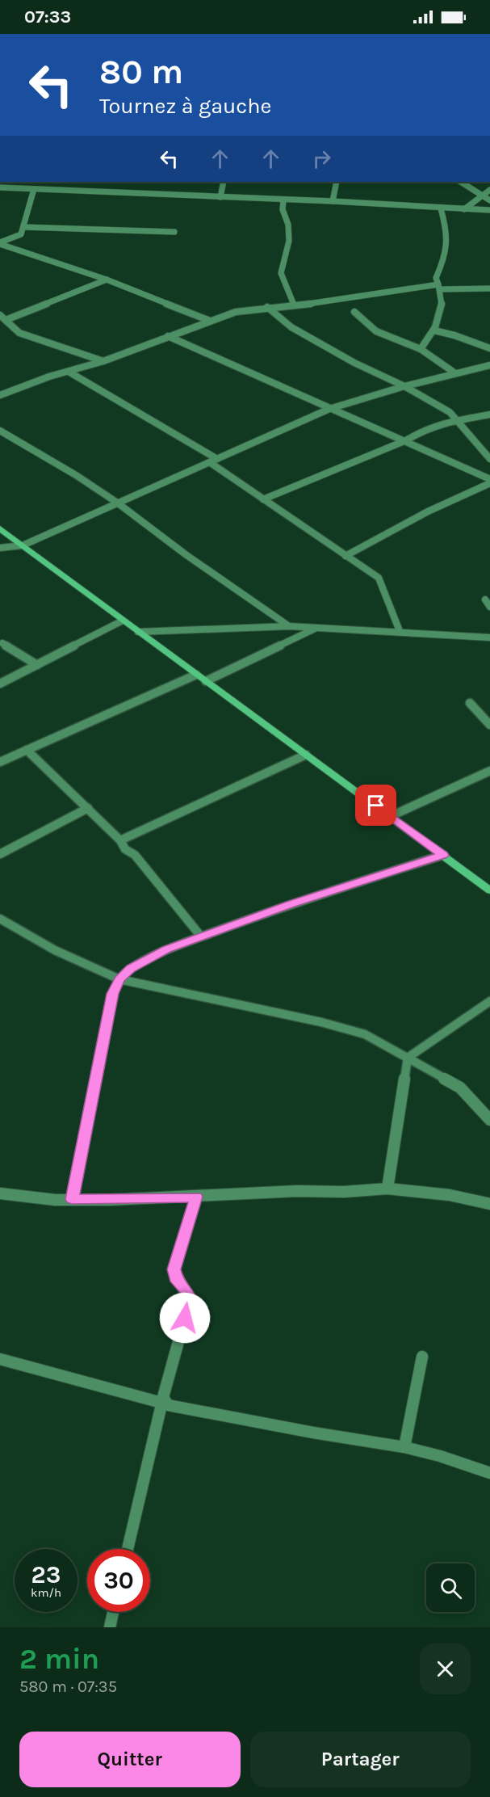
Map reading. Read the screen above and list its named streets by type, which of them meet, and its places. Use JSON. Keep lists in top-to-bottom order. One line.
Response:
{"page":{"status":"07:33","turn":["80 m","Tournez à gauche"],"speed":"23 km/h","limit":"30","heading":["2 min","580 m · 07:35"],"buttons":["Quitter","Partager"]}}
